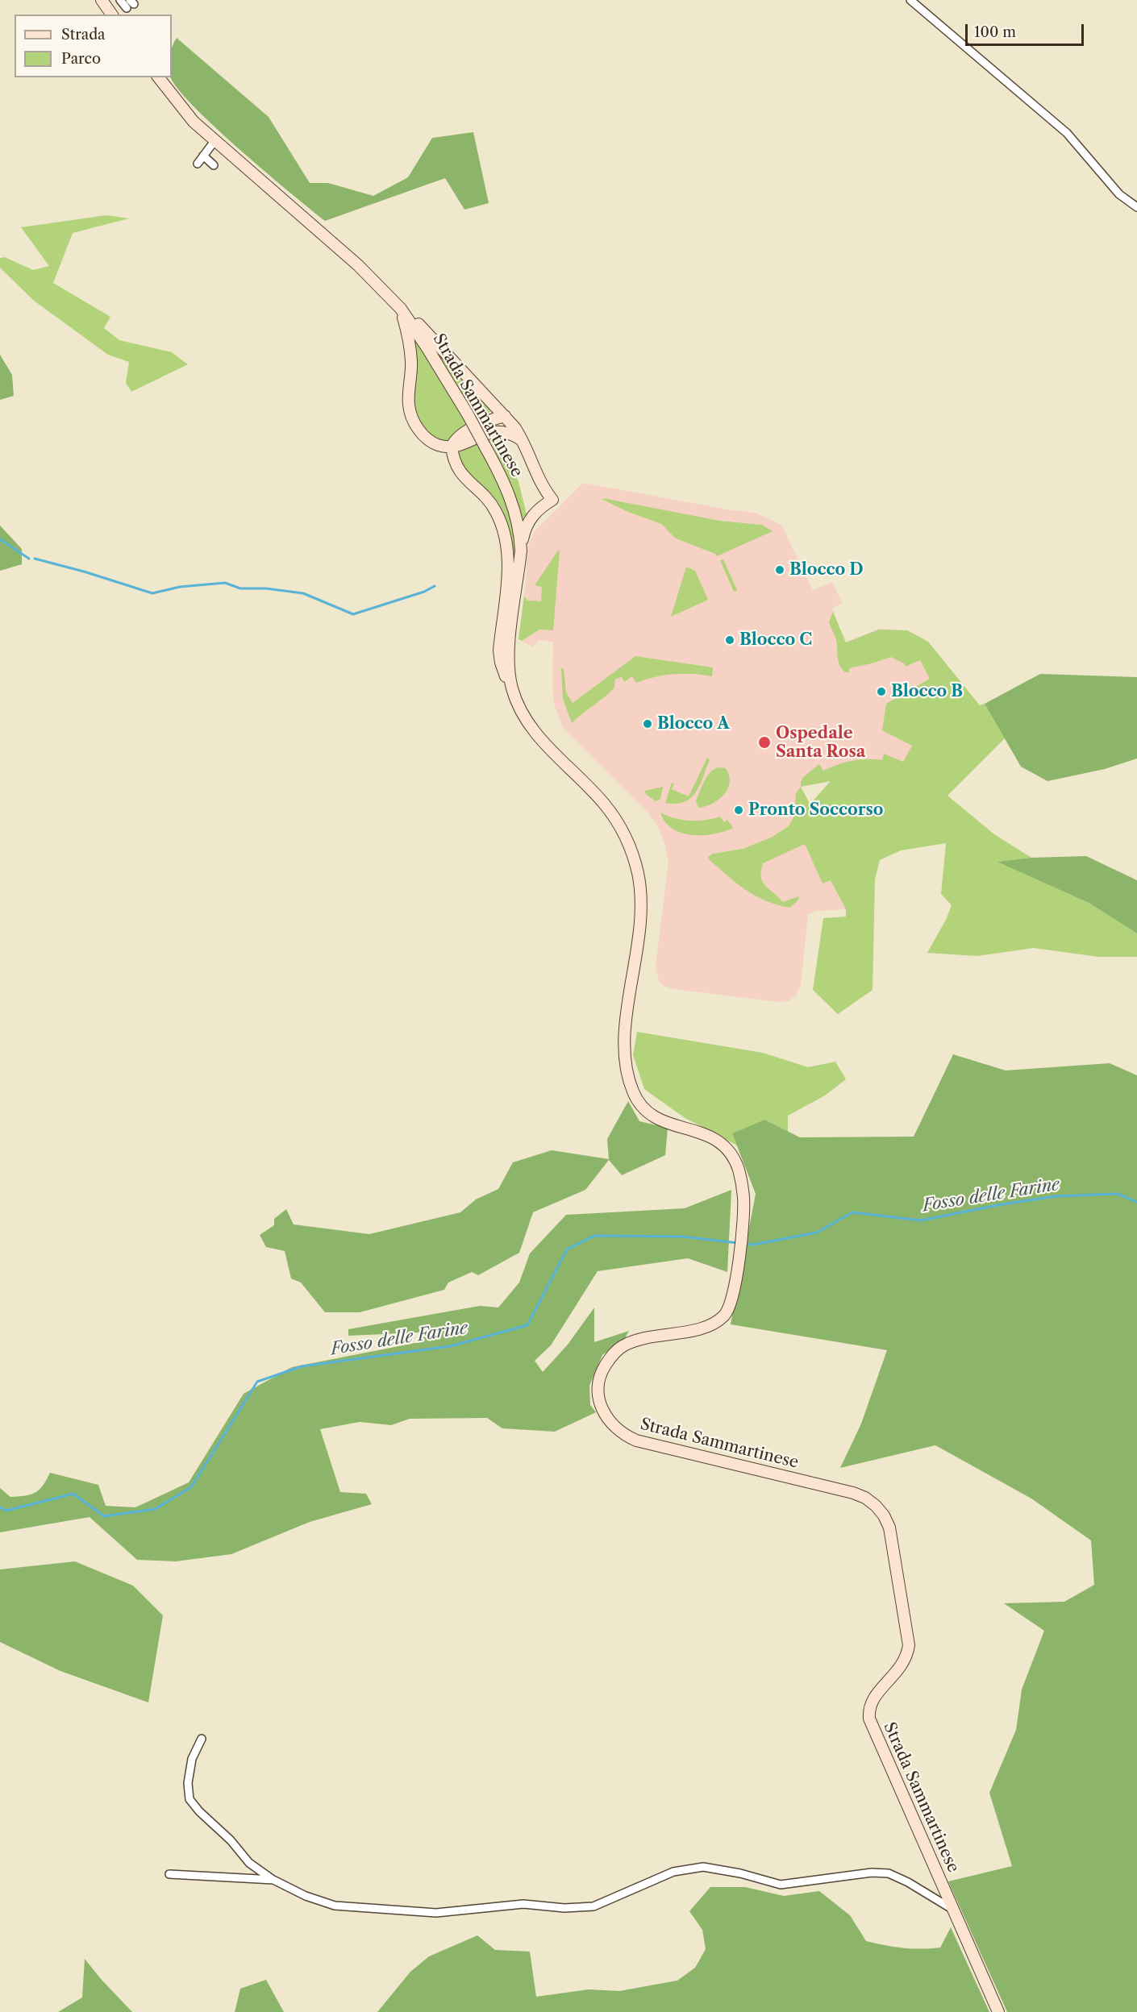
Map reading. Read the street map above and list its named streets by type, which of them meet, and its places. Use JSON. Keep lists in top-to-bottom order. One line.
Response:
{"streets":{"main road":["Strada Sammartinese"]},"water":["Fosso delle Farine"],"places":["Blocco D","Blocco C","Blocco B","Blocco A","Ospedale Santa Rosa","Pronto Soccorso"],"legend":["Strada","Parco"],"scale_bar":"100 m"}
